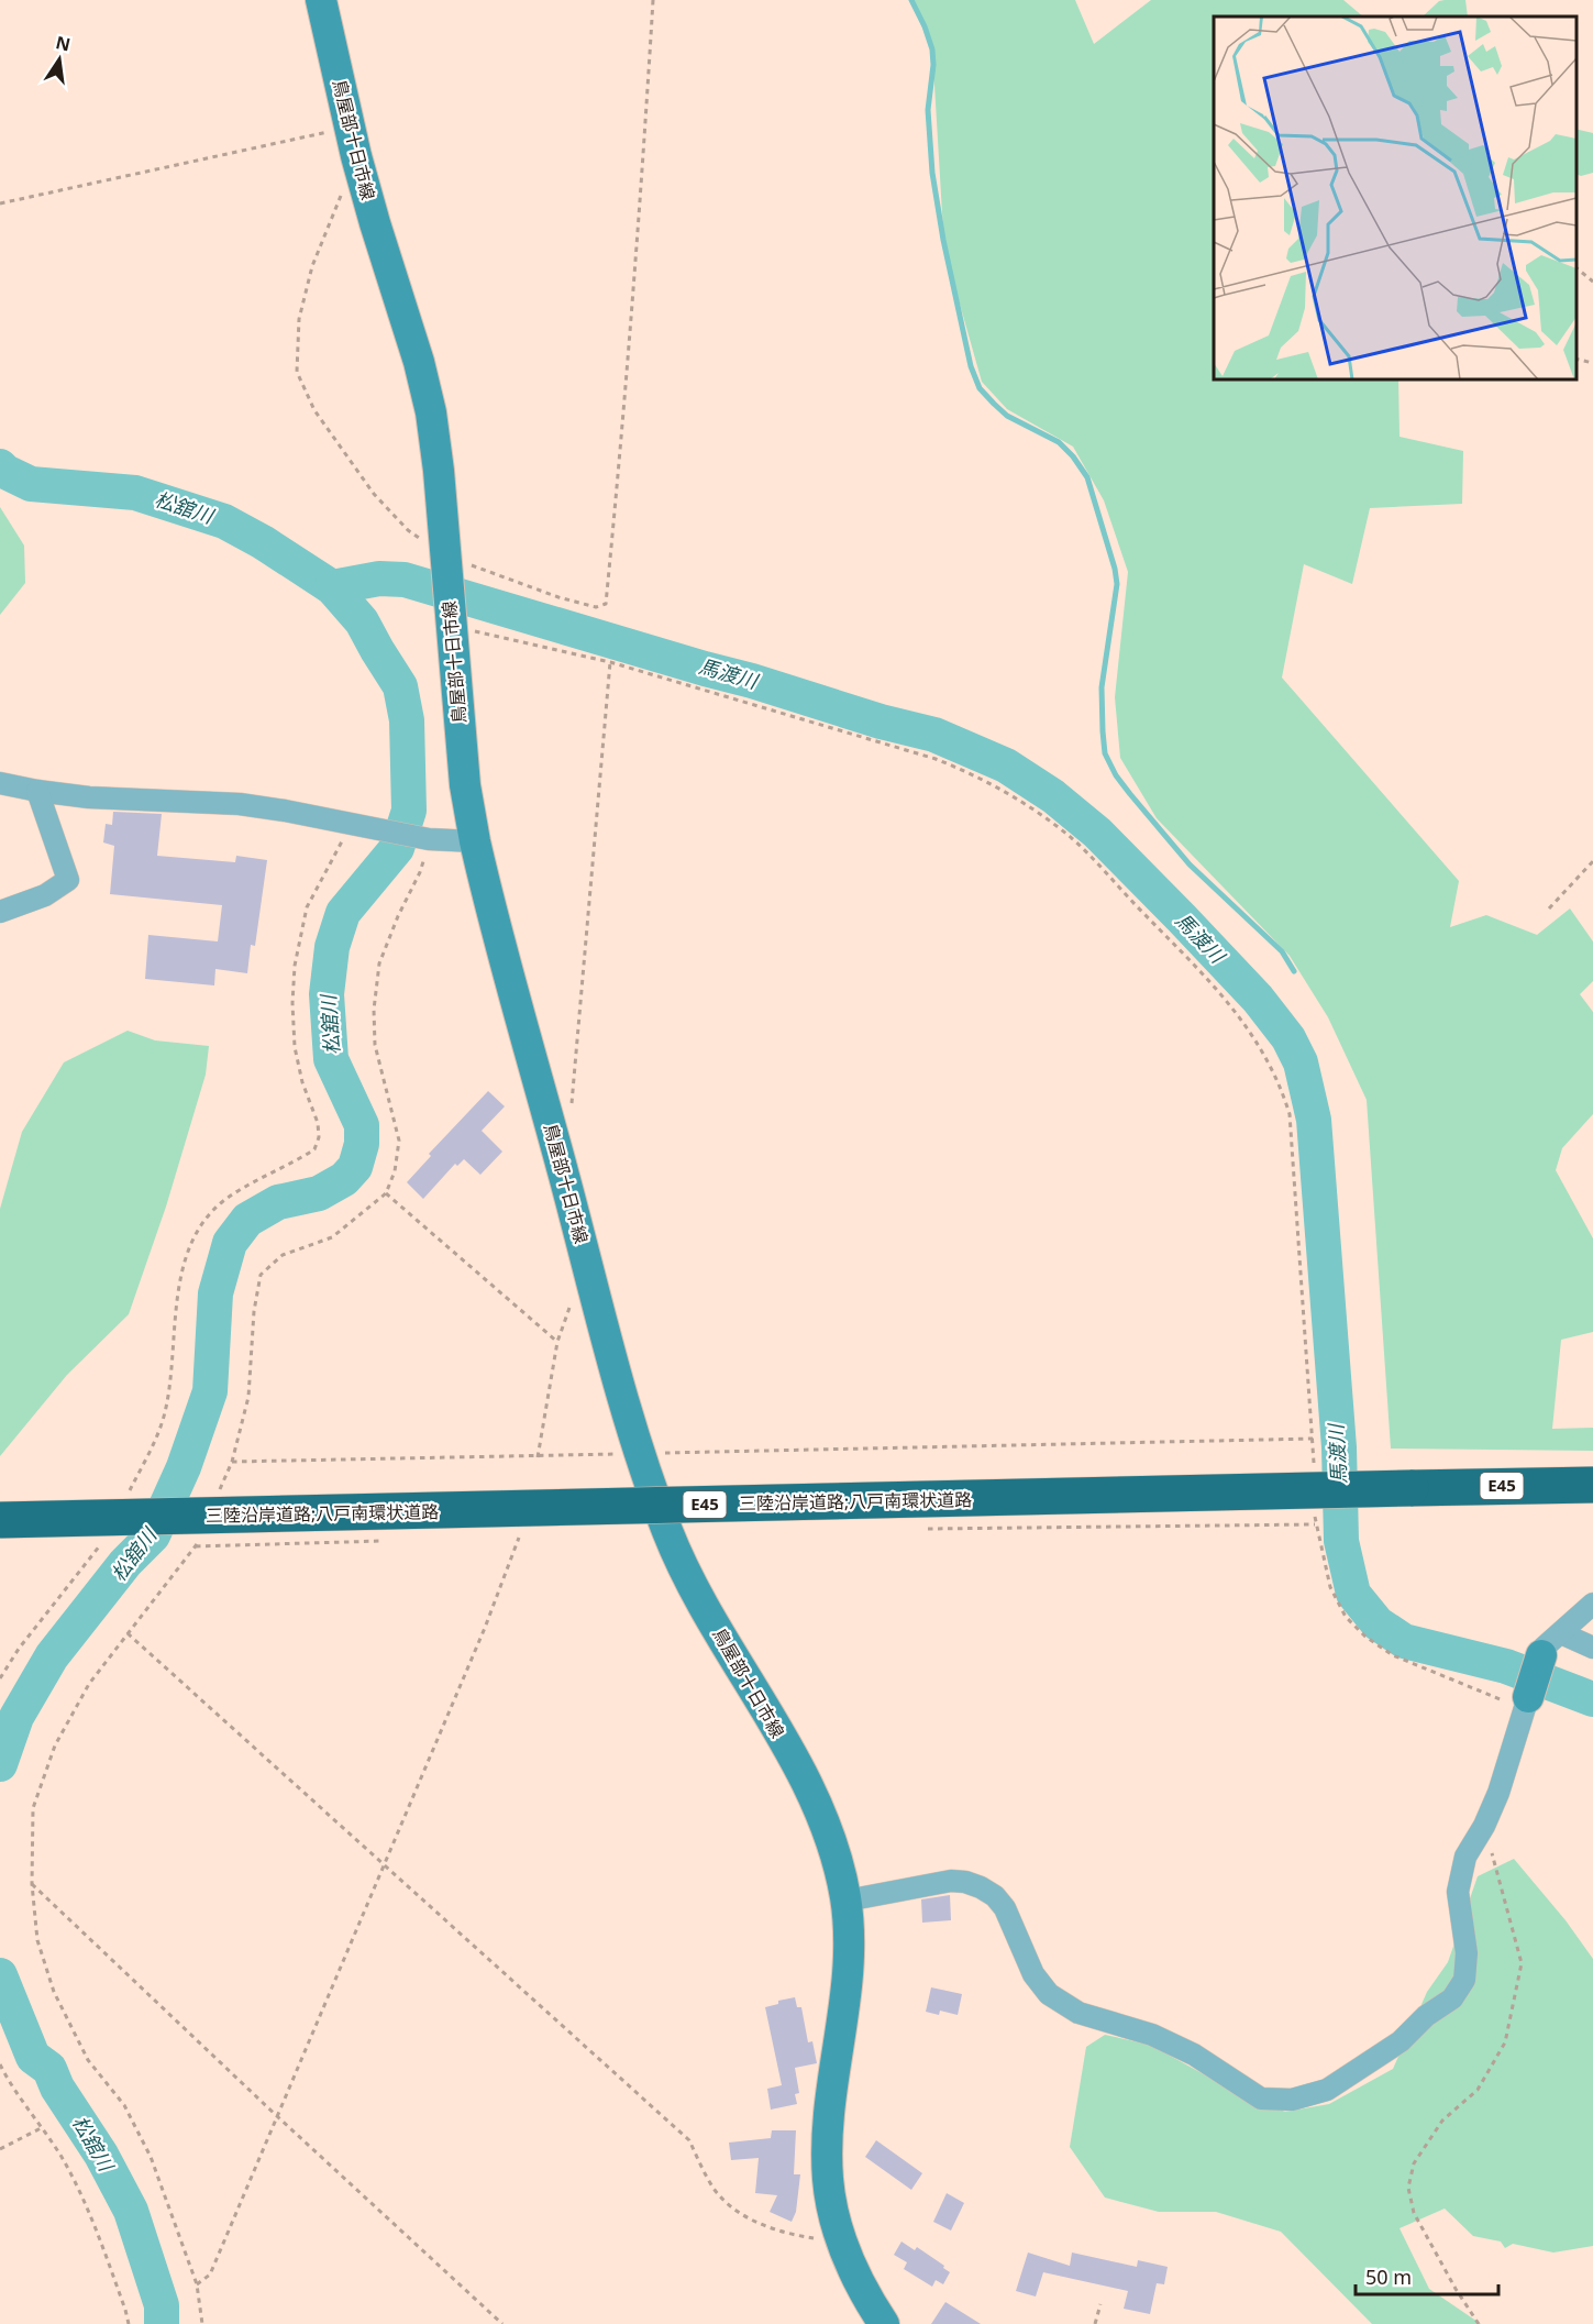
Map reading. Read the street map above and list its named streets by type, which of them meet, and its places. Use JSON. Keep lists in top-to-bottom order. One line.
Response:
{"streets":{"highway":["E45","三陸沿岸道路;八戸南環状道路"],"main road":["鳥屋部十日市線"]},"water":["松舘川","馬渡川"],"scale_bar":"50 m","north":"top"}
